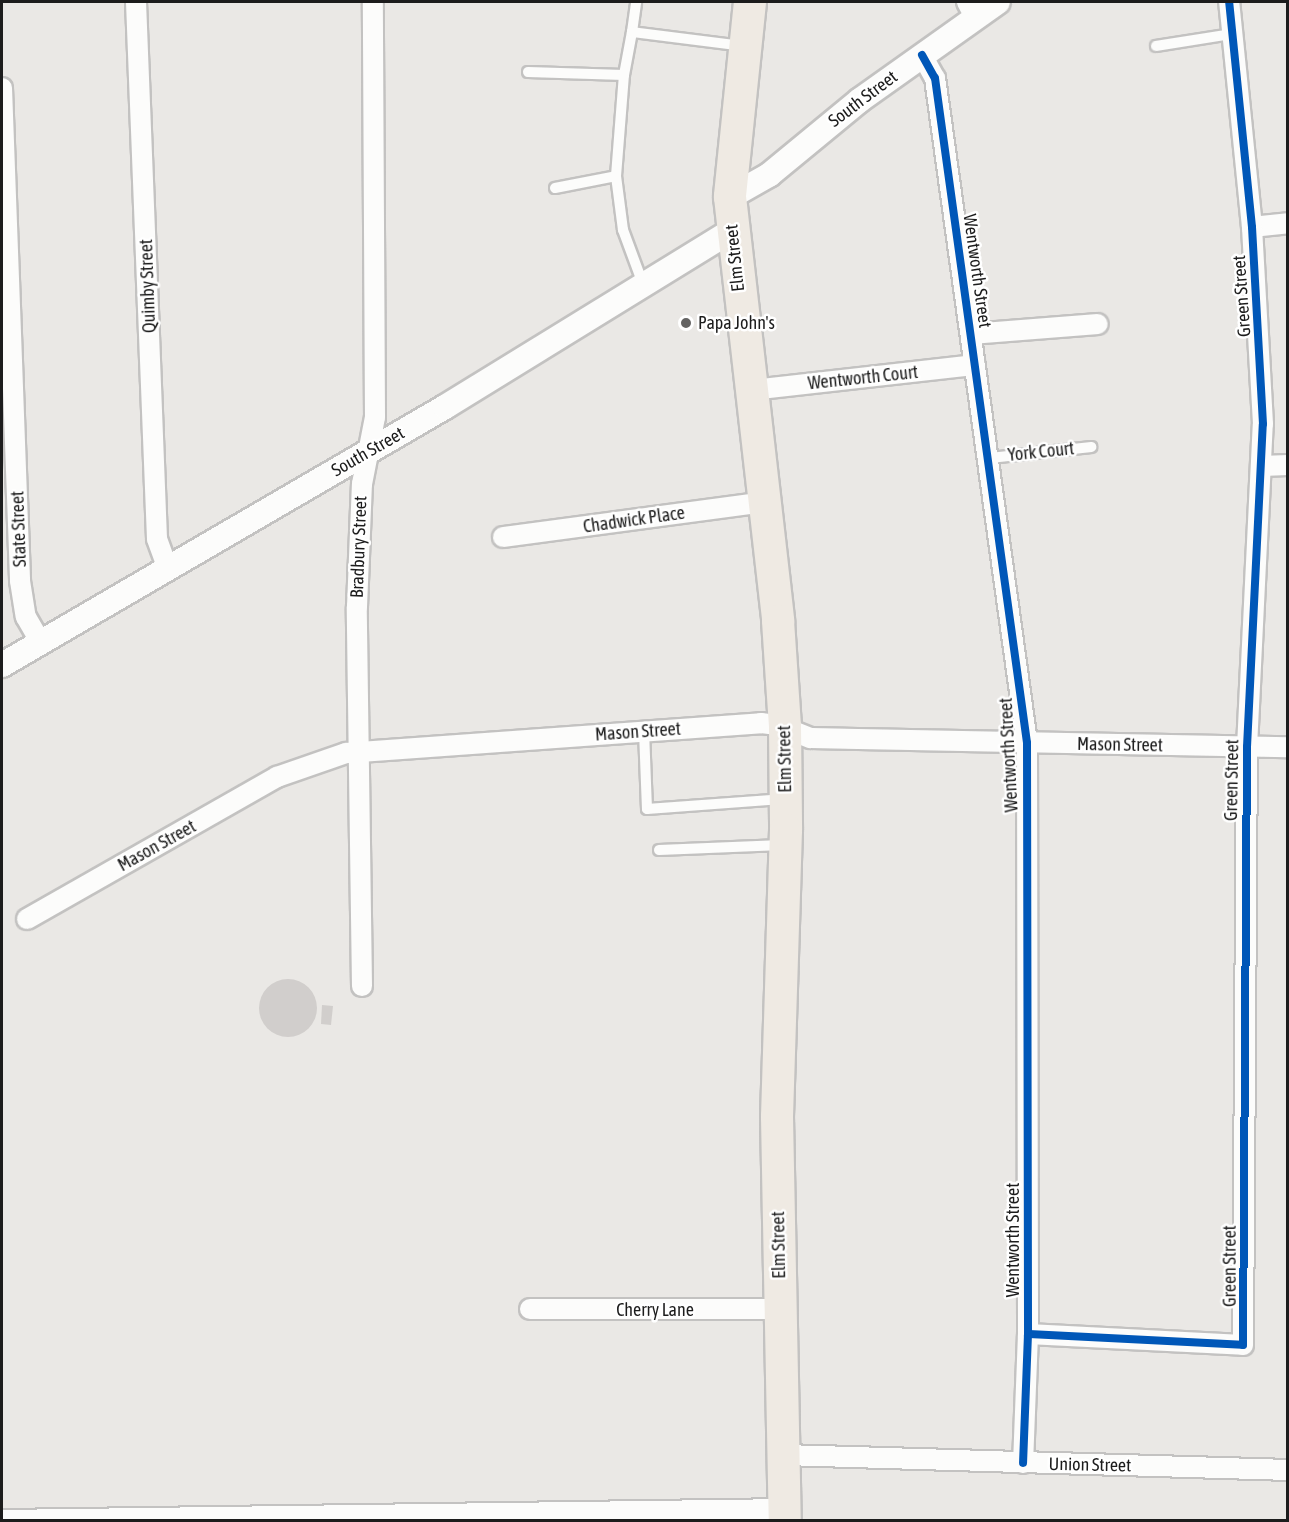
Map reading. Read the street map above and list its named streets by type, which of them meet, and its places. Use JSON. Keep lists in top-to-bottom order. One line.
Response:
{"streets":{"main road":["Elm Street"],"street":["South Street","Wentworth Street","Quimby Street","Green Street","Wentworth Court","Chadwick Place","State Street","Bradbury Street","Mason Street","Cherry Lane","Union Street"],"lane":["York Court"]},"crossings":[["South Street","Elm Street"],["South Street","Wentworth Street"],["South Street","Quimby Street"],["South Street","State Street"],["South Street","Bradbury Street"],["Elm Street","Wentworth Court"],["Elm Street","Chadwick Place"],["Elm Street","Mason Street"],["Elm Street","Cherry Lane"],["Elm Street","Union Street"],["Wentworth Street","Green Street"],["Wentworth Street","Wentworth Court"],["Wentworth Street","York Court"],["Wentworth Street","Mason Street"],["Wentworth Street","Union Street"],["Green Street","Mason Street"],["Bradbury Street","Mason Street"]],"places":["Papa John's"]}
